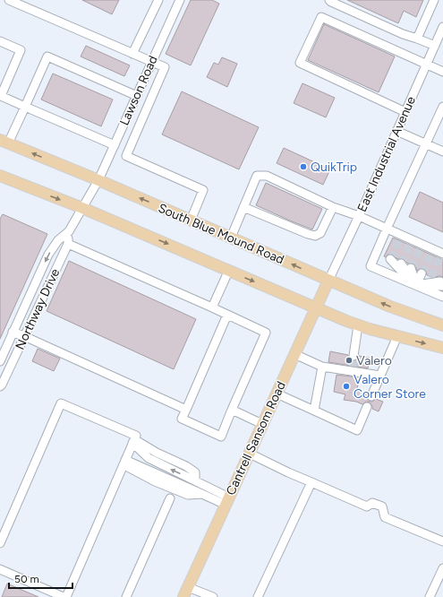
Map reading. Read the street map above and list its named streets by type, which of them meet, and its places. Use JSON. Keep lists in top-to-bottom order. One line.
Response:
{"streets":{"main road":["South Blue Mound Road","Cantrell Sansom Road"],"street":["Lawson Road","East Industrial Avenue","Northway Drive"]},"crossings":[["Lawson Road","South Blue Mound Road"],["Lawson Road","Northway Drive"],["East Industrial Avenue","South Blue Mound Road"],["East Industrial Avenue","Cantrell Sansom Road"],["South Blue Mound Road","Northway Drive"],["South Blue Mound Road","Cantrell Sansom Road"]],"places":["QuikTrip","Valero","Valero Corner Store"],"scale_bar":"50 m"}
